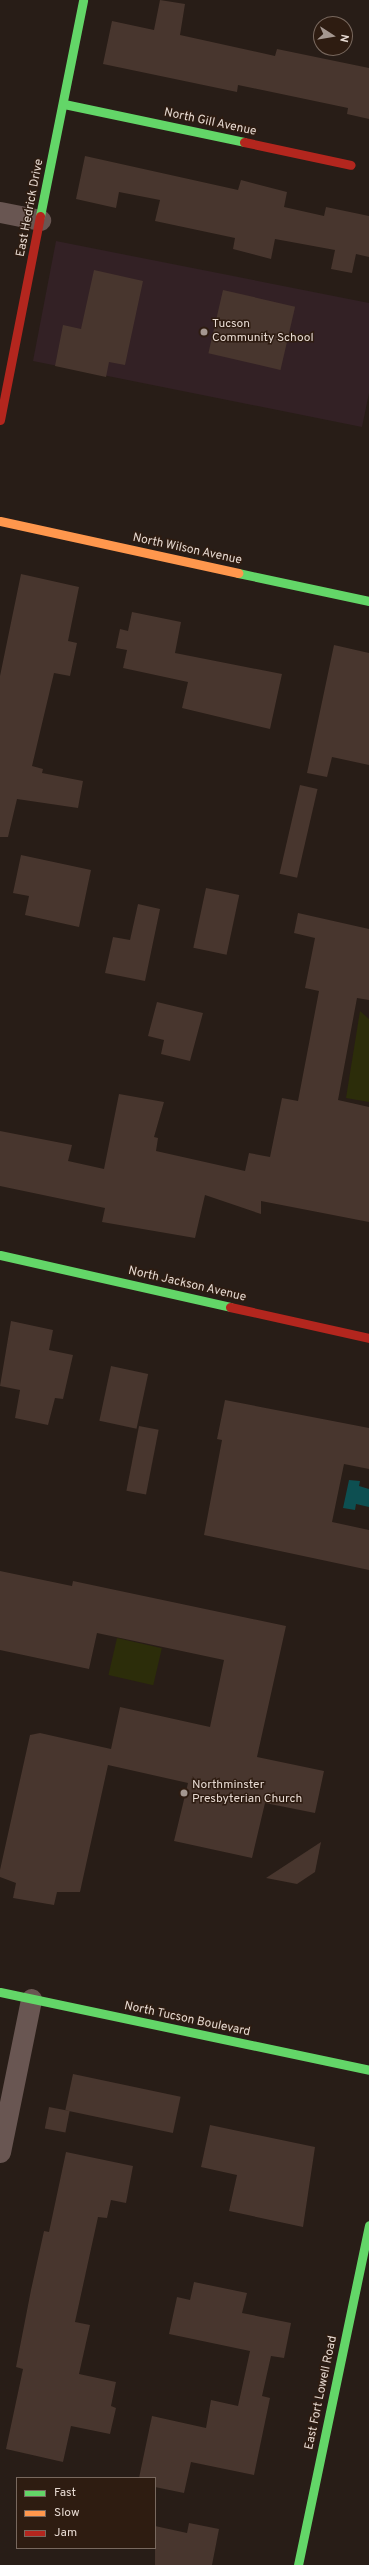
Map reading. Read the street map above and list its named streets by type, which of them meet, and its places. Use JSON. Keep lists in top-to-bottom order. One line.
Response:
{"streets":{"street":["North Gill Avenue","East Hedrick Drive","North Wilson Avenue","North Jackson Avenue","North Tucson Boulevard","East Fort Lowell Road"]},"crossings":[["North Gill Avenue","East Hedrick Drive"]],"places":["Tucson Community School","Northminster Presbyterian Church"],"legend":["Fast","Slow","Jam"],"north":"right"}
